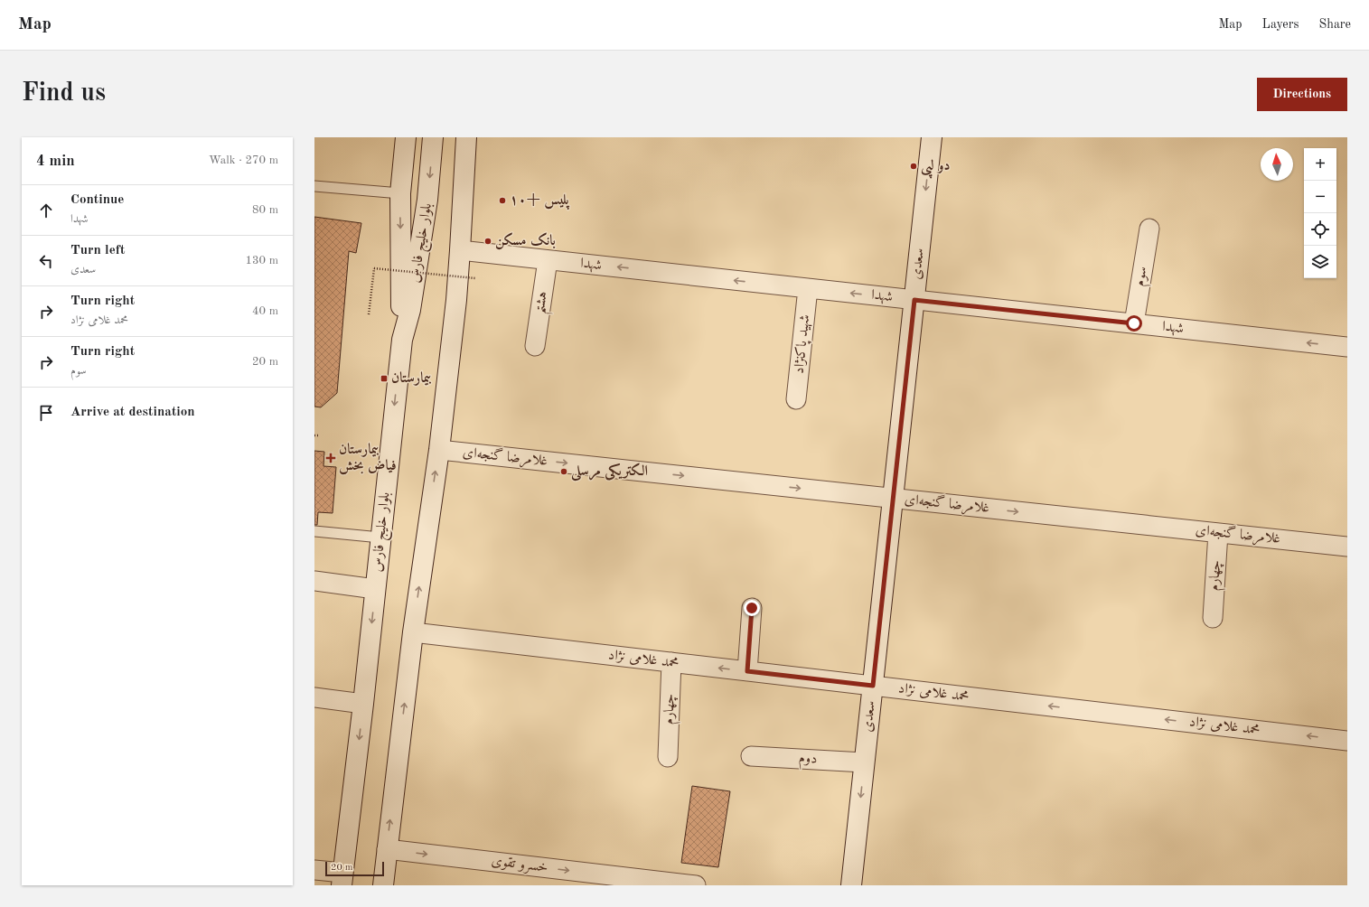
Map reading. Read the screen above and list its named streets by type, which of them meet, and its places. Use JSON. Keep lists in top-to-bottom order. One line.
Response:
{"streets":{"main road":["بلوار خلیج فارس","سعدی"],"street":["شهدا","سوم","هشتم","شهید پاکنژاد","غلامرضا گنجه‌ای","چهارم","محمد غلامی نژاد","دوم","خسرو تقوی"]},"crossings":[["سعدی","شهدا"],["سعدی","غلامرضا گنجه‌ای"],["سعدی","محمد غلامی نژاد"],["سعدی","دوم"],["شهدا","سوم"],["شهدا","هشتم"],["شهدا","شهید پاکنژاد"],["غلامرضا گنجه‌ای","چهارم"],["چهارم","محمد غلامی نژاد"]],"one_way":["سعدی","شهدا","غلامرضا گنجه‌ای","محمد غلامی نژاد","خسرو تقوی"],"places":{"other":["دو لپی","پلیس +۱۰","بانک مسکن","الکتریکی مرسلی"],"transit":["بیمارستان"],"health":["بیمارستان فیاض بخش"]},"scale_bar":"20 m","north":"top","page":{"header":"Map","nav":["Map","Layers","Share"],"buttons":"Directions","title":"Find us","heading":["4 min","Walk · 270 m"],"map_buttons":["+","−"],"list":[["Continue","شهدا","80 m"],["Turn left","سعدی","130 m"],["Turn right","محمد غلامی نژاد","40 m"],["Turn right","سوم","20 m"],"Arrive at destination"],"scale":"20 m"}}
